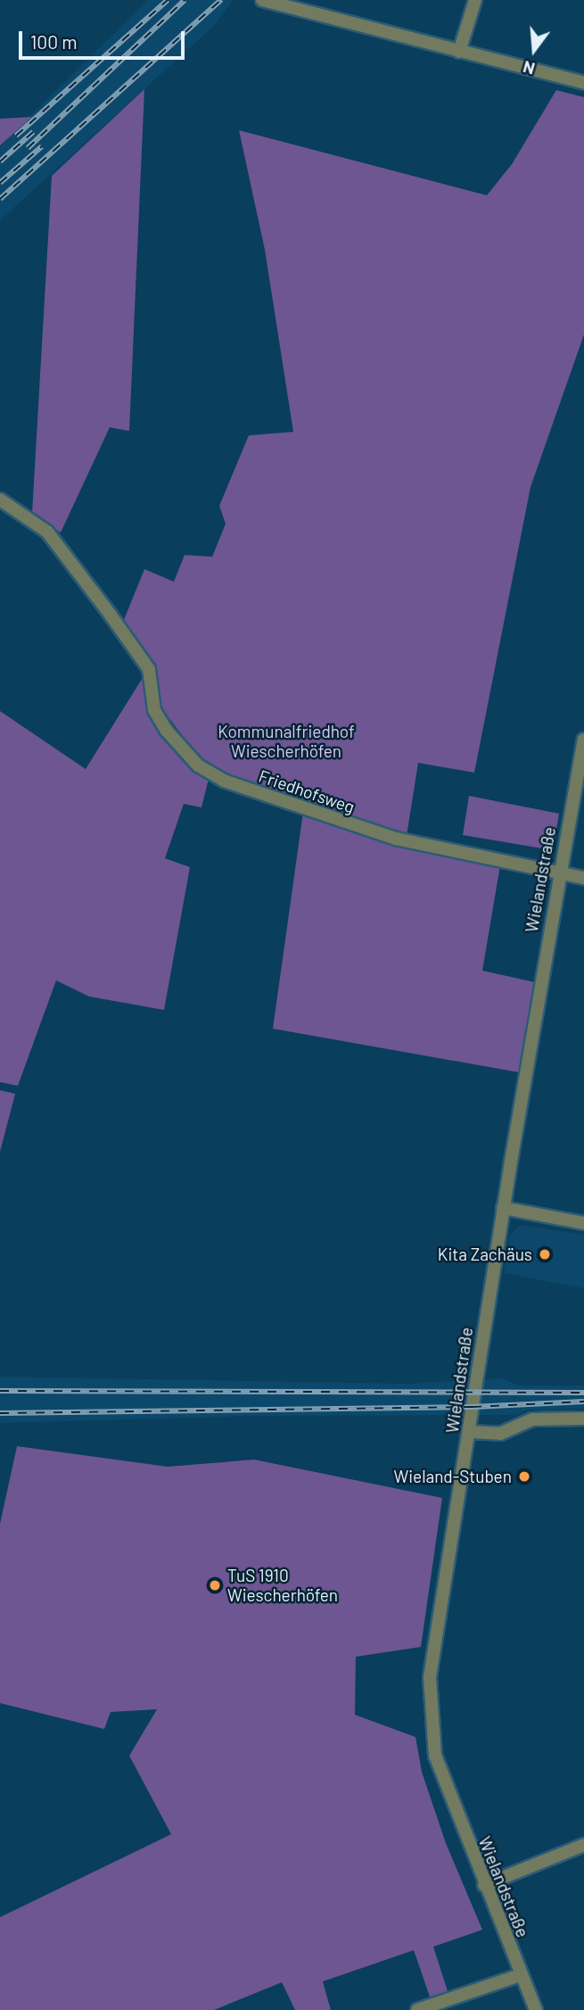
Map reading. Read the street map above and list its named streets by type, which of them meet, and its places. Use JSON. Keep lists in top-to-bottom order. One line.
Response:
{"streets":{"street":["Friedhofsweg","Wielandstraße"]},"crossings":[["Friedhofsweg","Wielandstraße"]],"parks":["Kommunalfriedhof Wiescherhöfen"],"places":["Kita Zachäus","Wieland-Stuben","TuS 1910 Wiescherhöfen"],"scale_bar":"100 m","north":"bottom"}
